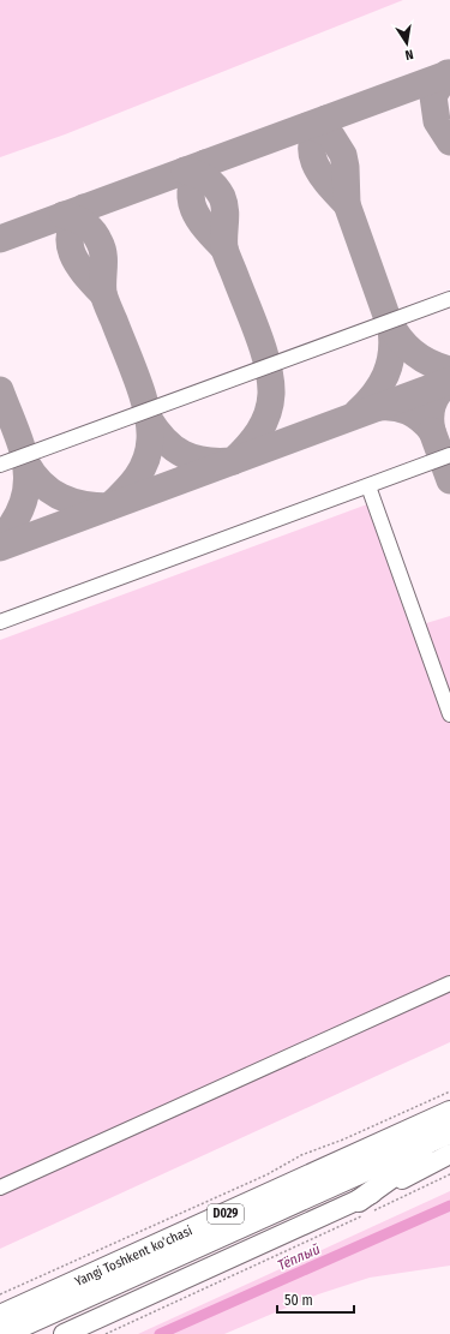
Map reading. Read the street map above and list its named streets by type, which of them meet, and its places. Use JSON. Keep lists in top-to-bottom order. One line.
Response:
{"streets":{"highway":["D029","Yangi Toshkent ko‘chasi"]},"water":["Тёплый"],"scale_bar":"50 m","north":"bottom"}
